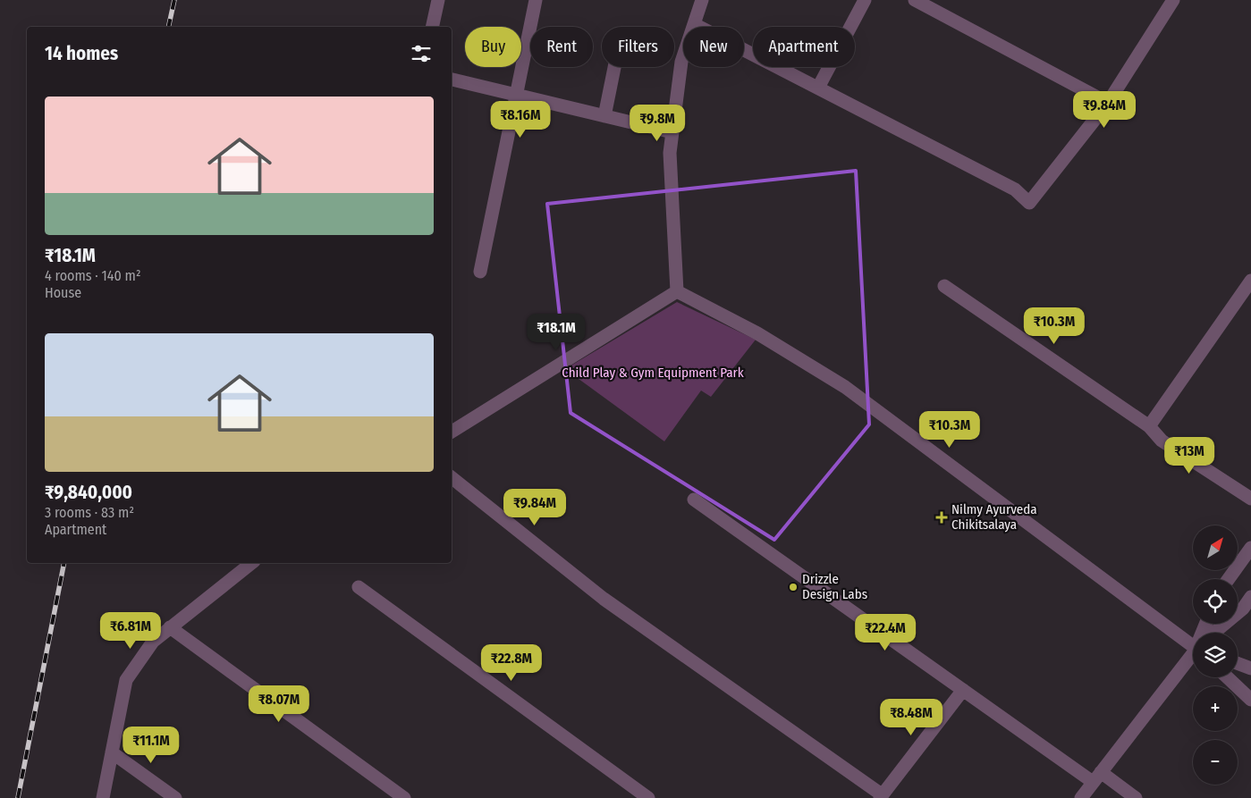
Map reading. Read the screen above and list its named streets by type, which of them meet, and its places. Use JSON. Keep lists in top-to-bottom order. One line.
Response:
{"parks":["Child Play & Gym Equipment Park"],"places":{"health":["Nilmy Ayurveda Chikitsalaya"],"other":["Drizzle Design Labs"]},"north":"top right","page":{"chip":["Buy","Rent","Filters","New","Apartment"],"heading":"14 homes","list":[{"name":"₹18.1M","note":"4 rooms · 140 m² · House"},{"name":"₹9,840,000","note":"3 rooms · 83 m² · Apartment"}],"price":["₹9.84M","₹8.16M","₹9.8M","₹10.3M","₹18.1M","₹10.3M","₹13M","₹9.84M","₹6.81M","₹22.4M","₹22.8M","₹8.07M","₹8.48M","₹11.1M"],"map_buttons":["+","−"]}}
